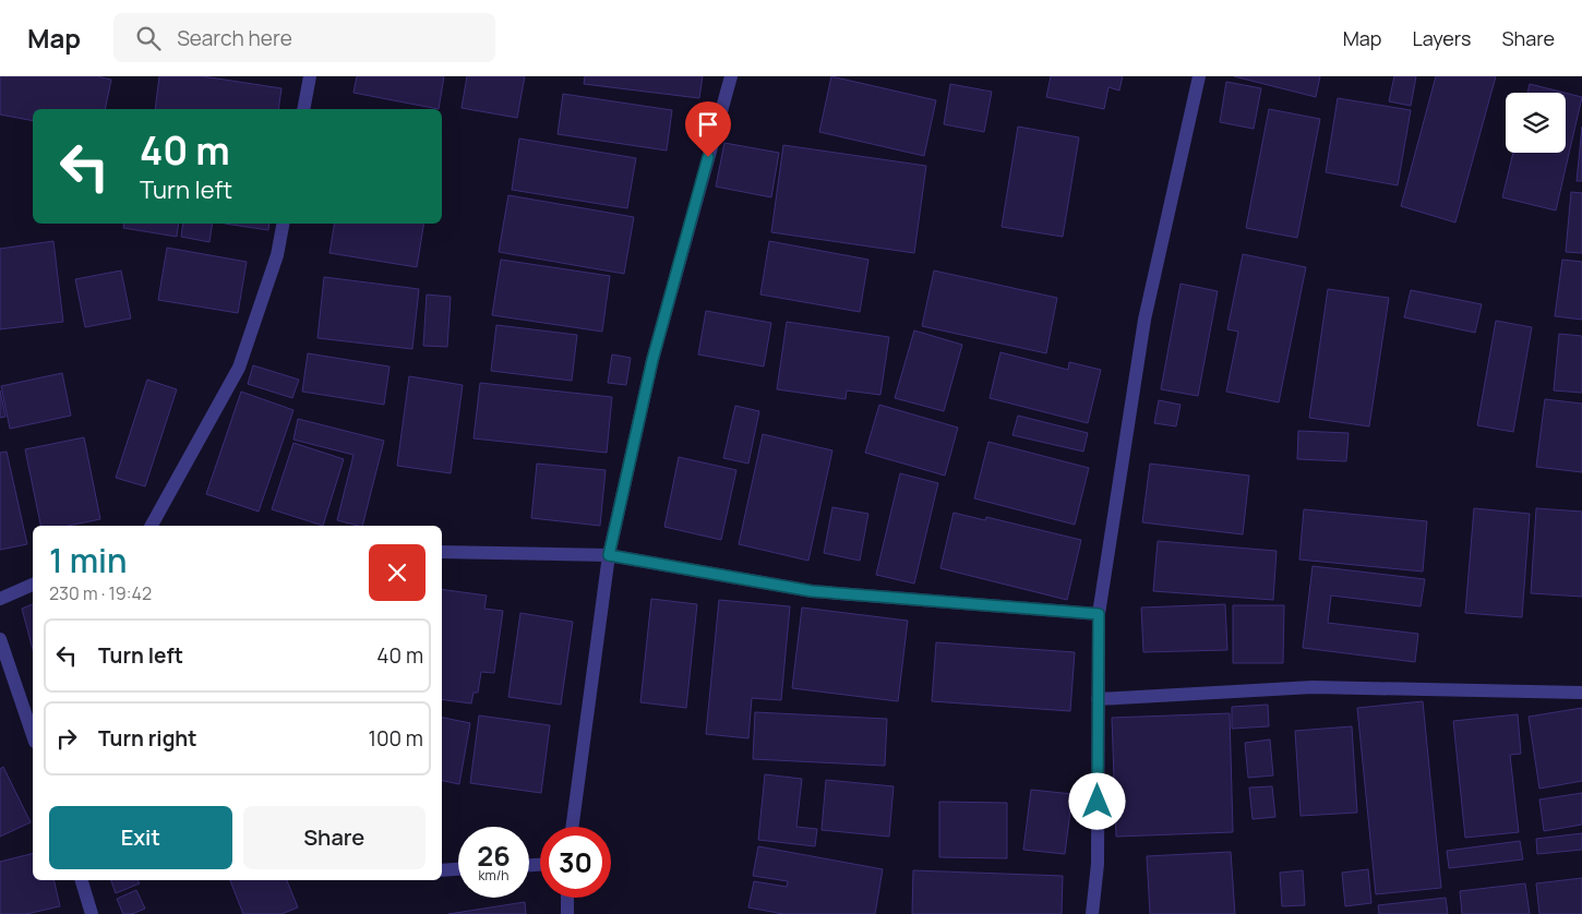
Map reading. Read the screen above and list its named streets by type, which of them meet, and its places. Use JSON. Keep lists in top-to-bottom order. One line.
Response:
{"page":{"header":"Map","search":"Search here","nav":["Map","Layers","Share"],"turn":["40 m","Turn left"],"heading":["1 min","230 m · 19:42"],"list":[{"name":"Turn left","value":"40 m"},{"name":"Turn right","value":"100 m"}],"buttons":["Exit","Share"],"speed":"26 km/h","limit":"30"}}
